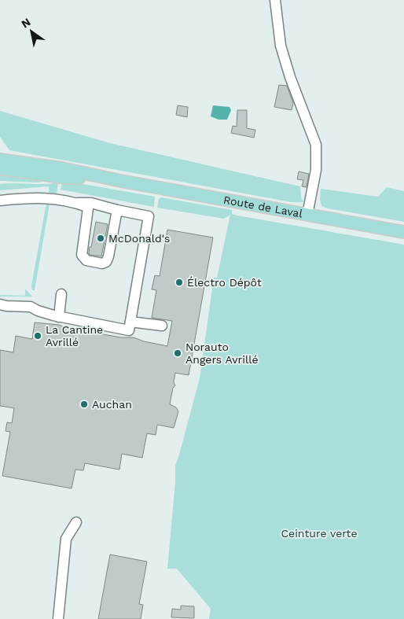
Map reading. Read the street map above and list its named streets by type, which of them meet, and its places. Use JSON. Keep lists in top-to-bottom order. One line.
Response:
{"streets":{"main road":["Route de Laval"]},"parks":["Ceinture verte"],"places":["McDonald's","Électro Dépôt","La Cantine Avrillé","Norauto Angers Avrillé","Auchan"],"north":"top left"}
